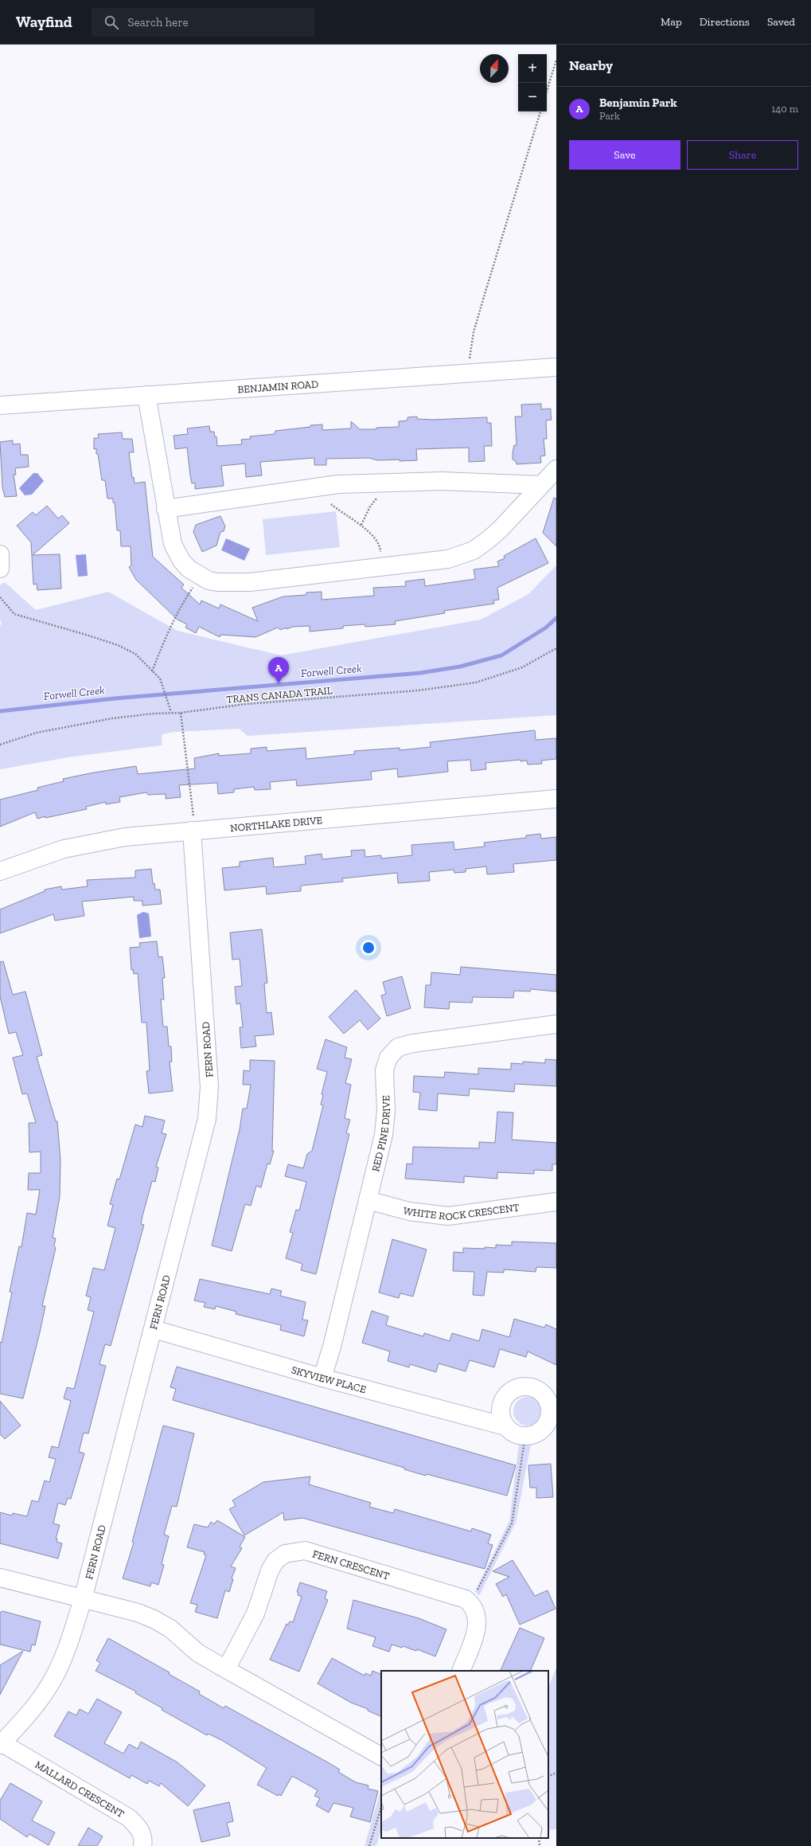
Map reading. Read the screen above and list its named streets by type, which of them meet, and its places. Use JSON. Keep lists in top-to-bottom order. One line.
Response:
{"streets":{"street":["BENJAMIN ROAD","NORTHLAKE DRIVE","FERN ROAD","RED PINE DRIVE","WHITE ROCK CRESCENT","SKYVIEW PLACE","FERN CRESCENT","MALLARD CRESCENT"],"path":["TRANS CANADA TRAIL"]},"crossings":[["NORTHLAKE DRIVE","FERN ROAD"],["FERN ROAD","SKYVIEW PLACE"],["FERN ROAD","MALLARD CRESCENT"],["RED PINE DRIVE","WHITE ROCK CRESCENT"],["RED PINE DRIVE","SKYVIEW PLACE"]],"water":["Forwell Creek"],"north":"top","page":{"header":"Wayfind","search":"Search here","nav":["Map","Directions","Saved"],"heading":"Nearby","map_buttons":["+","−"],"list":[{"mark":"A","name":"Benjamin Park","note":"Park","value":"140 m"}],"buttons":["Save","Share"],"pins":"A"}}
